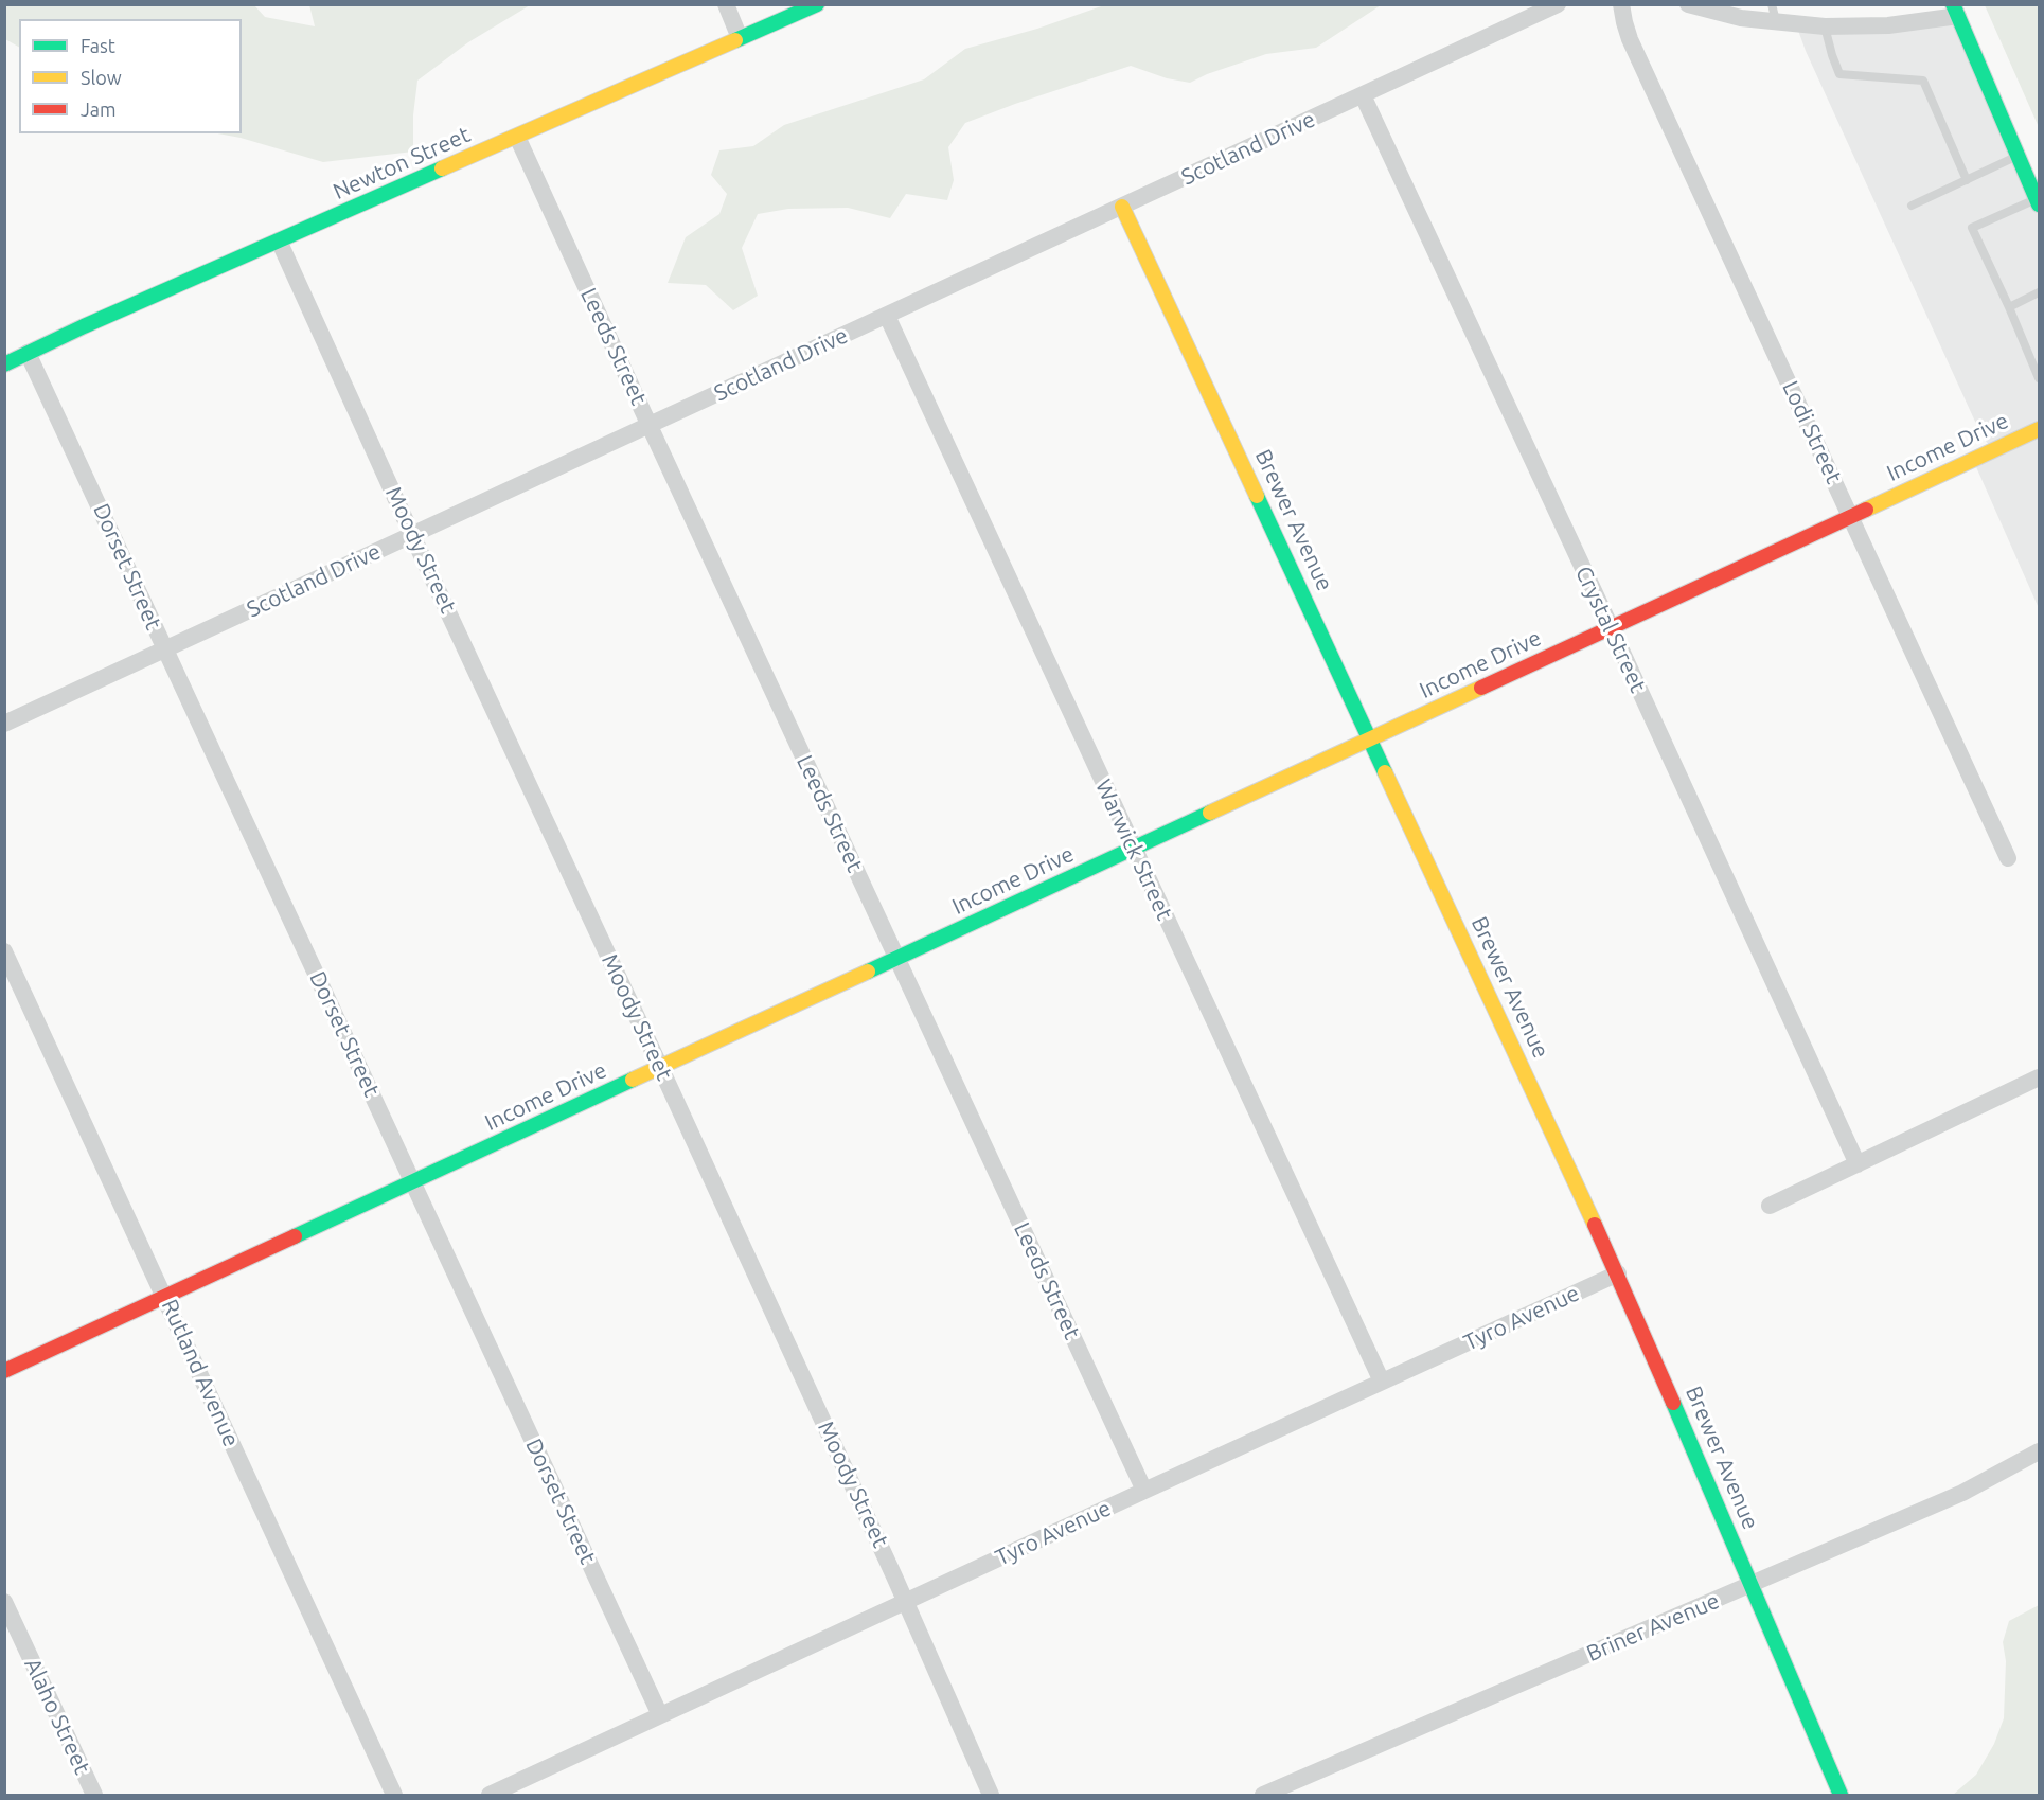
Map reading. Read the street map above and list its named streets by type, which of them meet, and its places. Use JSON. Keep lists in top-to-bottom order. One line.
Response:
{"streets":{"street":["Scotland Drive","Newton Street","Leeds Street","Lodi Street","Income Drive","Brewer Avenue","Moody Street","Dorset Street","Crystal Street","Warwick Street","Tyro Avenue","Rutland Avenue","Briner Avenue","Alaho Street"]},"crossings":[["Scotland Drive","Leeds Street"],["Scotland Drive","Brewer Avenue"],["Scotland Drive","Moody Street"],["Scotland Drive","Dorset Street"],["Scotland Drive","Crystal Street"],["Scotland Drive","Warwick Street"],["Newton Street","Leeds Street"],["Newton Street","Moody Street"],["Newton Street","Dorset Street"],["Leeds Street","Income Drive"],["Leeds Street","Tyro Avenue"],["Lodi Street","Income Drive"],["Income Drive","Brewer Avenue"],["Income Drive","Moody Street"],["Income Drive","Dorset Street"],["Income Drive","Crystal Street"],["Income Drive","Warwick Street"],["Income Drive","Rutland Avenue"],["Brewer Avenue","Tyro Avenue"],["Brewer Avenue","Briner Avenue"],["Moody Street","Tyro Avenue"],["Dorset Street","Tyro Avenue"],["Warwick Street","Tyro Avenue"]],"legend":["Fast","Slow","Jam"]}
